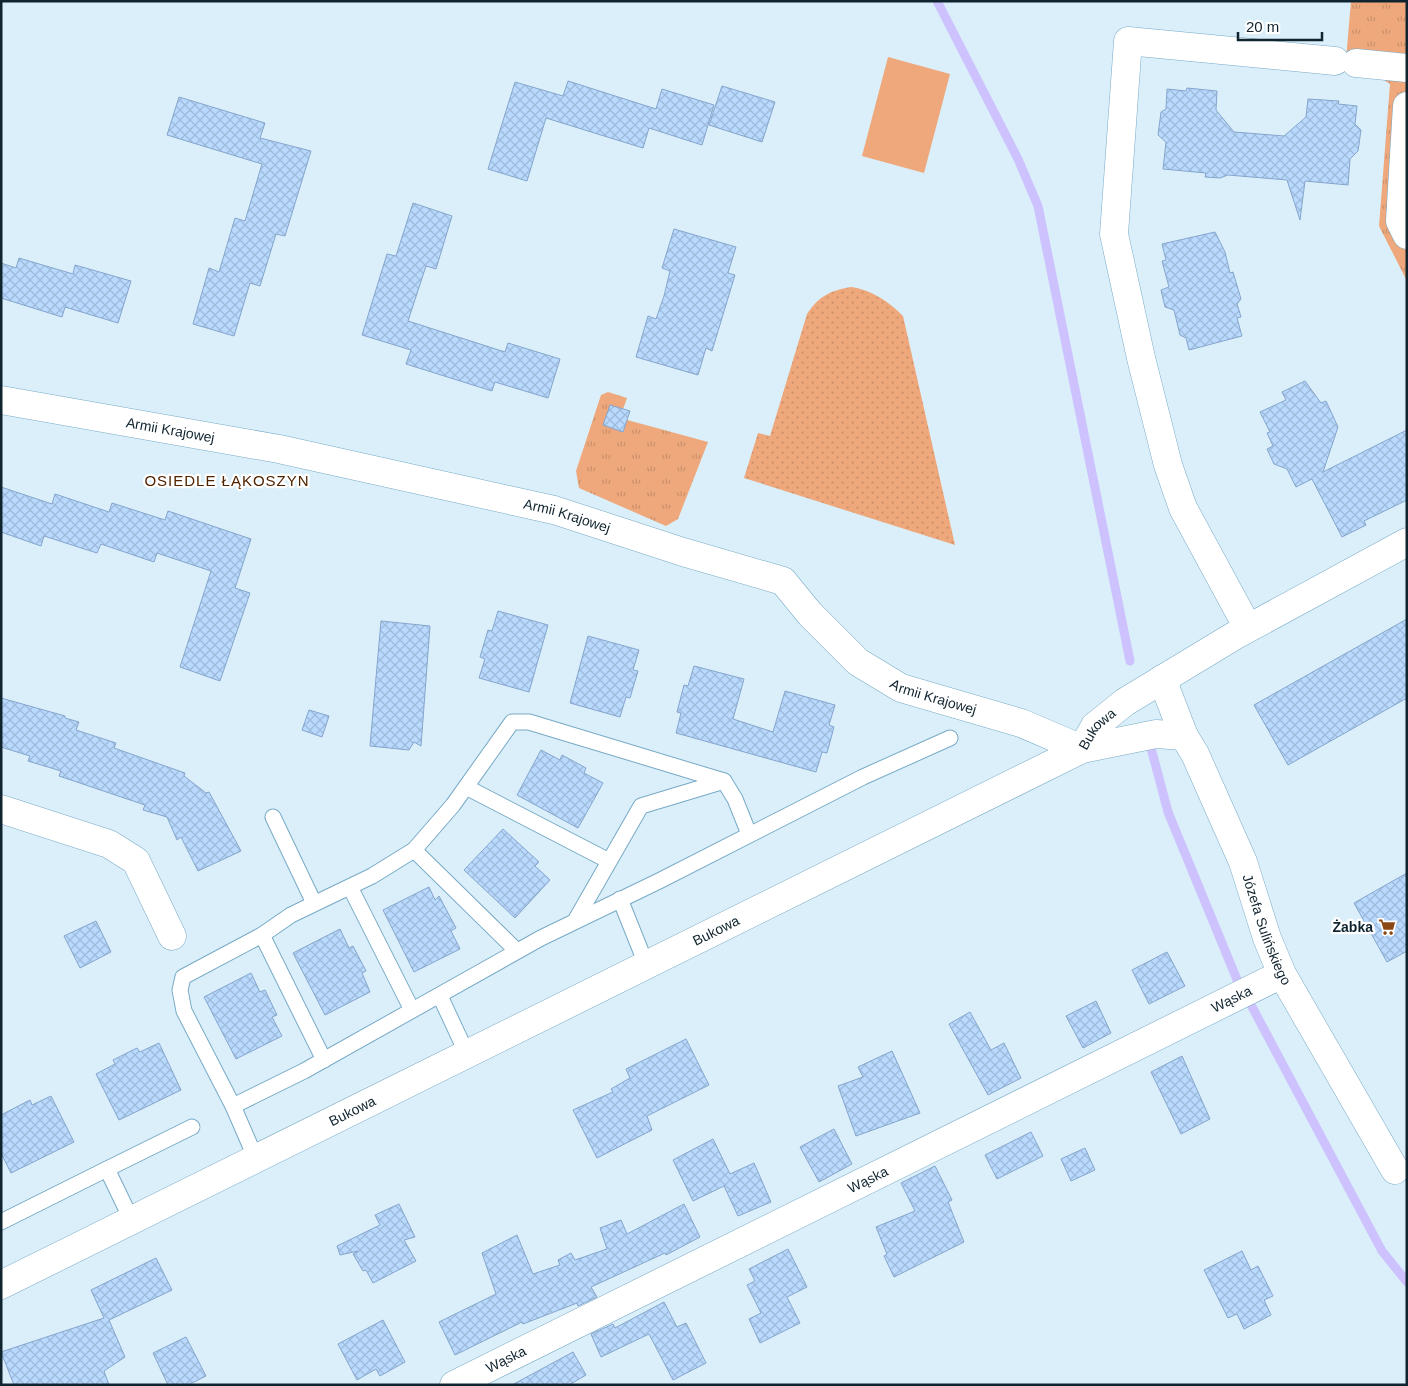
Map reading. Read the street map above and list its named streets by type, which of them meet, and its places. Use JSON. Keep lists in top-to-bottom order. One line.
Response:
{"streets":{"street":["Armii Krajowej","Bukowa","Józefa Sulińskiego","Wąska"]},"crossings":[["Armii Krajowej","Bukowa"],["Bukowa","Józefa Sulińskiego"],["Józefa Sulińskiego","Wąska"]],"districts":["OSIEDLE ŁĄKOSZYN"],"places":{"supermarket":["Żabka"]},"scale_bar":"20 m"}
